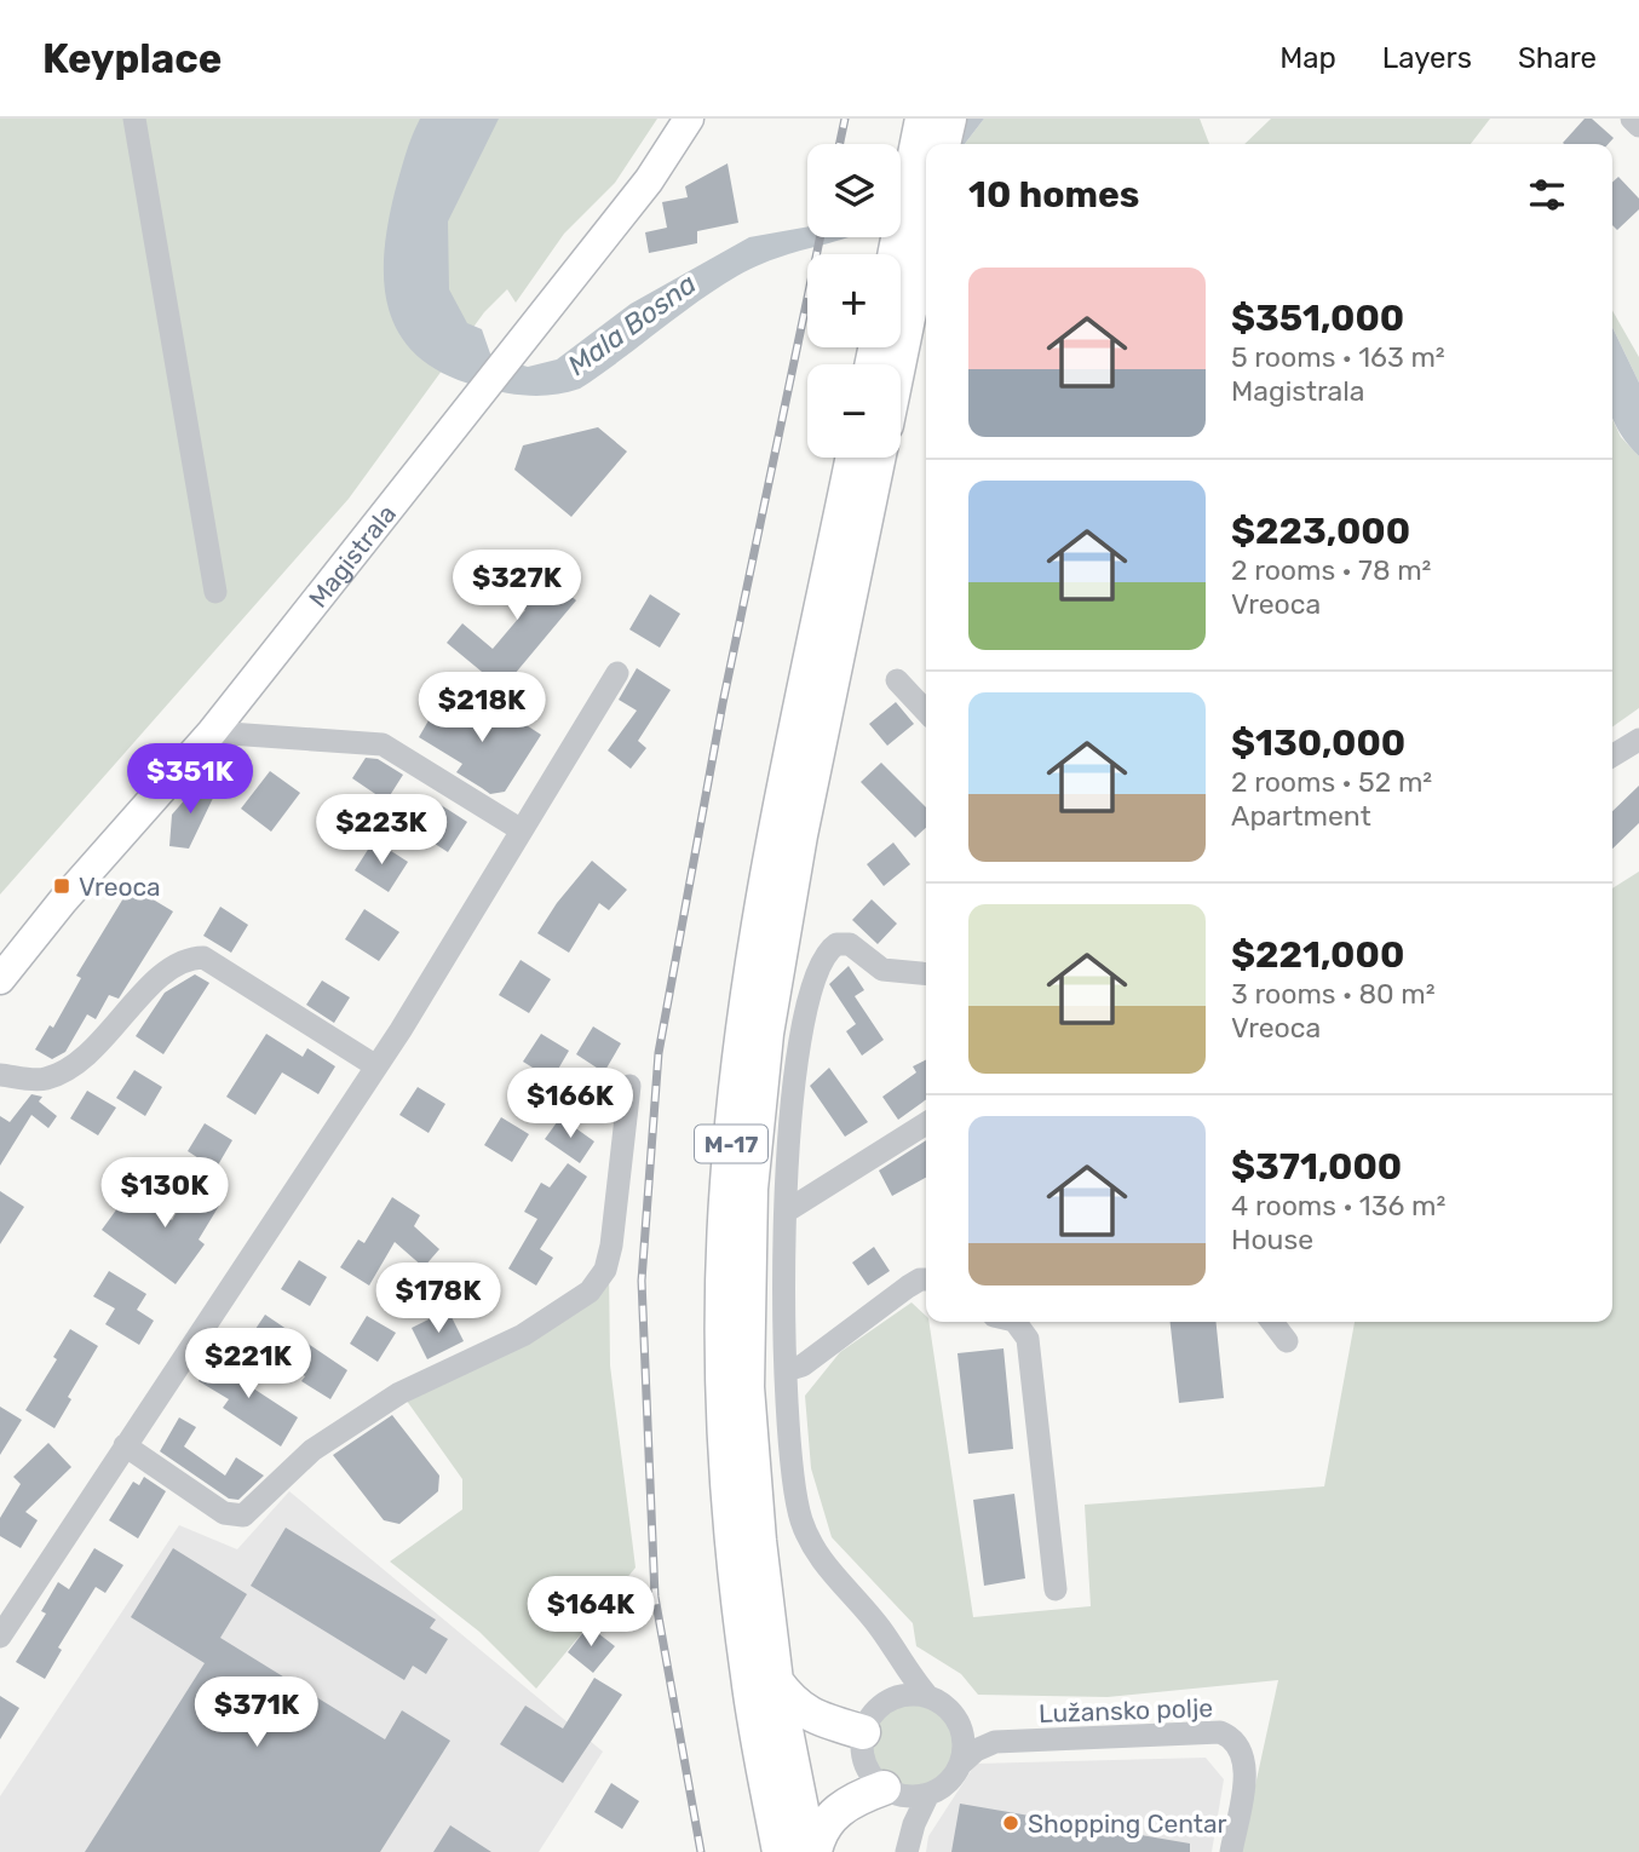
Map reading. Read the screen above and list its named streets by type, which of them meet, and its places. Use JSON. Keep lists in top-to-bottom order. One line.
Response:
{"streets":{"highway":["M-17"],"main road":["Magistrala"],"street":["Lužansko polje"]},"water":["Mala Bosna"],"places":{"transit":["Vreoca"],"other":["Shopping Centar"]},"page":{"header":"Keyplace","nav":["Map","Layers","Share"],"map_buttons":["+","−"],"heading":"10 homes","list":[{"name":"$351,000","note":"5 rooms · 163 m² · Magistrala"},{"name":"$223,000","note":"2 rooms · 78 m² · Vreoca"},{"name":"$130,000","note":"2 rooms · 52 m² · Apartment"},{"name":"$221,000","note":"3 rooms · 80 m² · Vreoca"},{"name":"$371,000","note":"4 rooms · 136 m² · House"}],"price":["$327K","$218K","$351K","$223K","$166K","$130K","$178K","$221K","$164K","$371K"]}}
